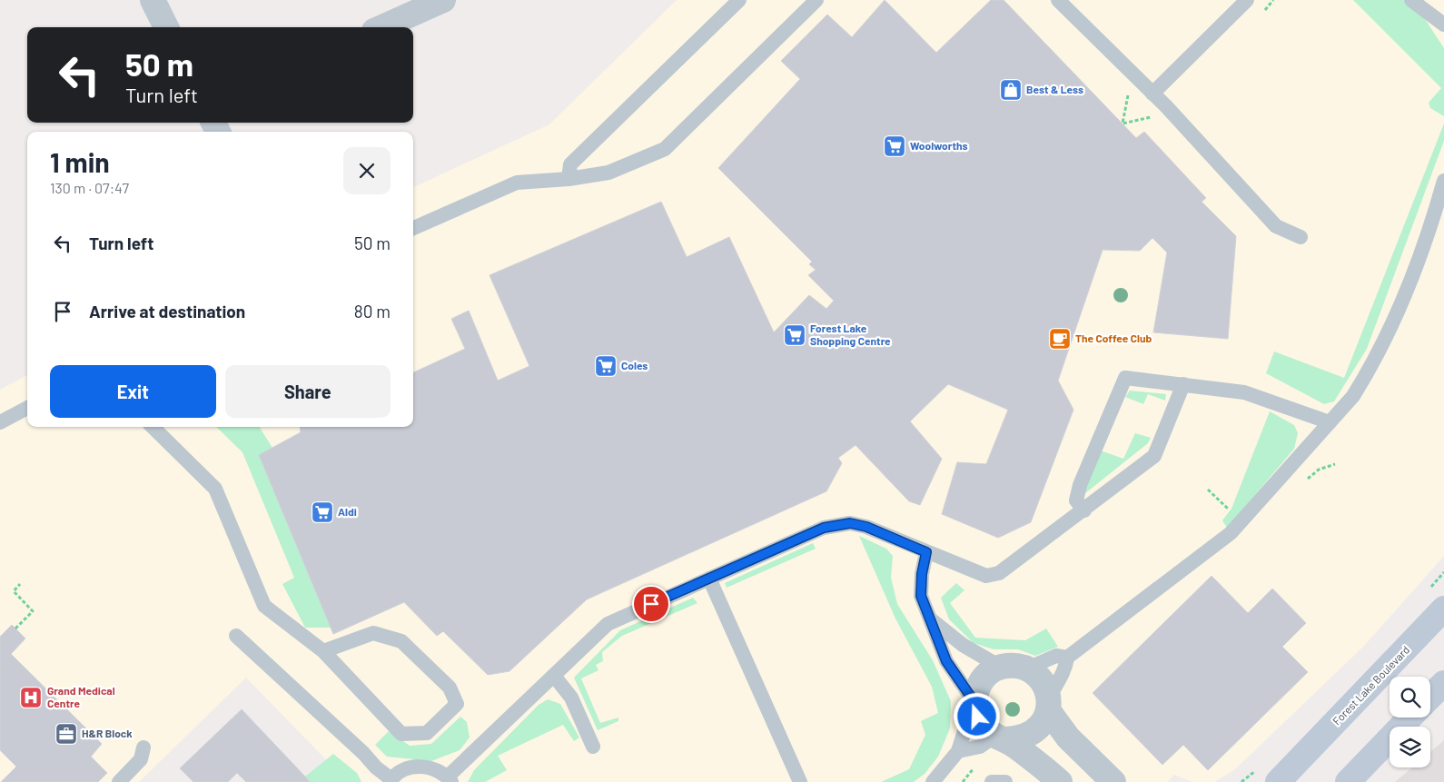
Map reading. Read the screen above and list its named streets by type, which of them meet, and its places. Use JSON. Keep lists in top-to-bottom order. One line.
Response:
{"streets":{"main road":["Forest Lake Boulevard"]},"places":{"shop":["Best & Less"],"supermarket":["Woolworths","Forest Lake Shopping Centre","Coles","Aldi"],"cafe":["The Coffee Club"],"hospital":["Grand Medical Centre"],"office":["H&R Block"]},"page":{"turn":["50 m","Turn left"],"heading":["1 min","130 m · 07:47"],"list":[{"name":"Turn left","value":"50 m"},{"name":"Arrive at destination","value":"80 m"}],"buttons":["Exit","Share"]}}
